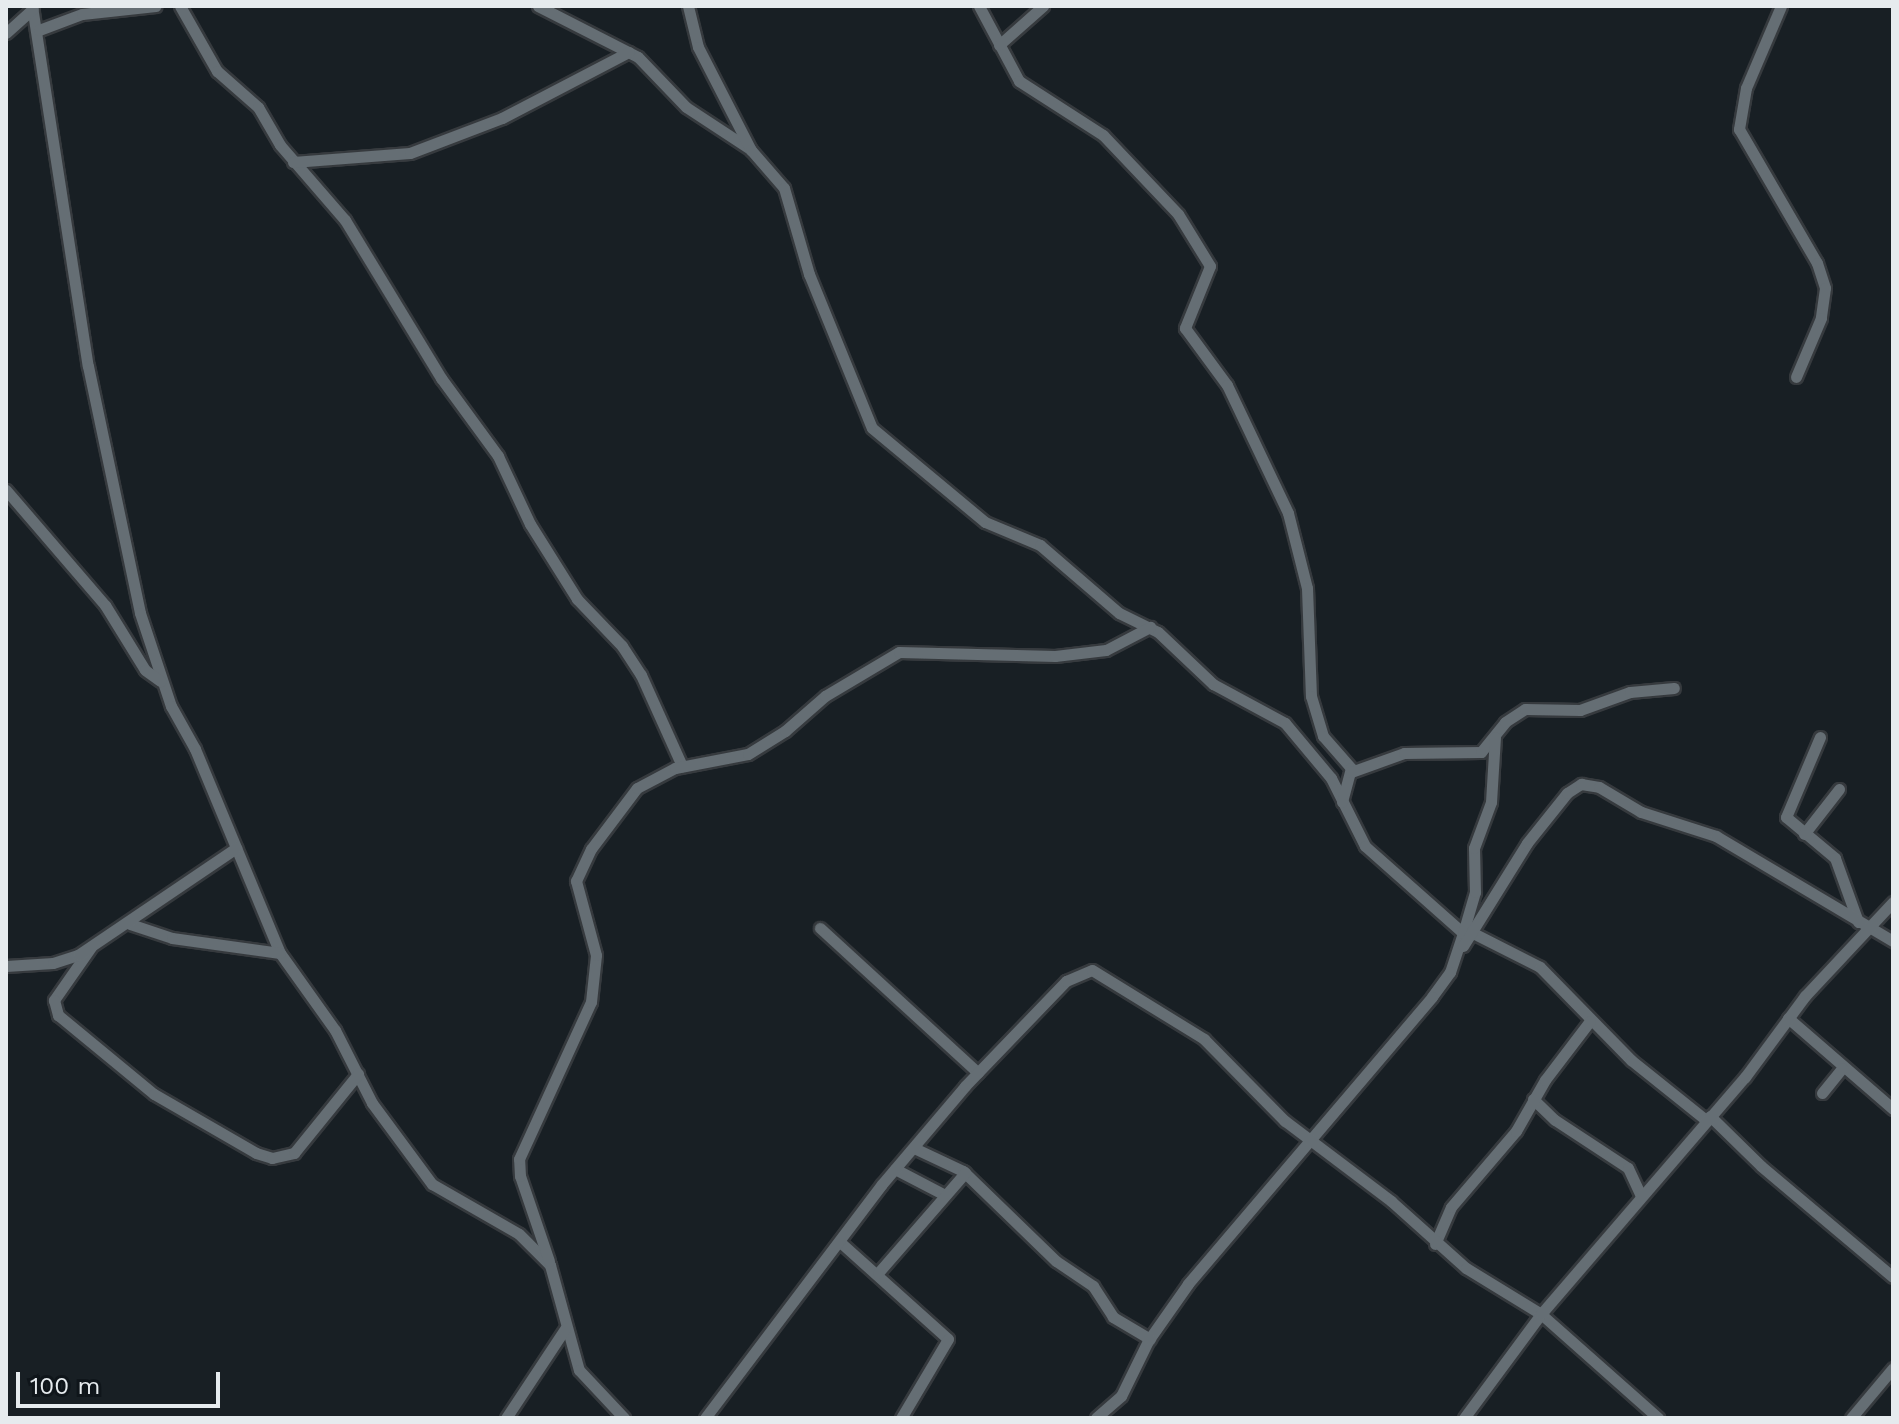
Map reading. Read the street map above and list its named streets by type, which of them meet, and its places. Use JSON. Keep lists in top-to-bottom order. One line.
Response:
{"scale_bar":"100 m"}
